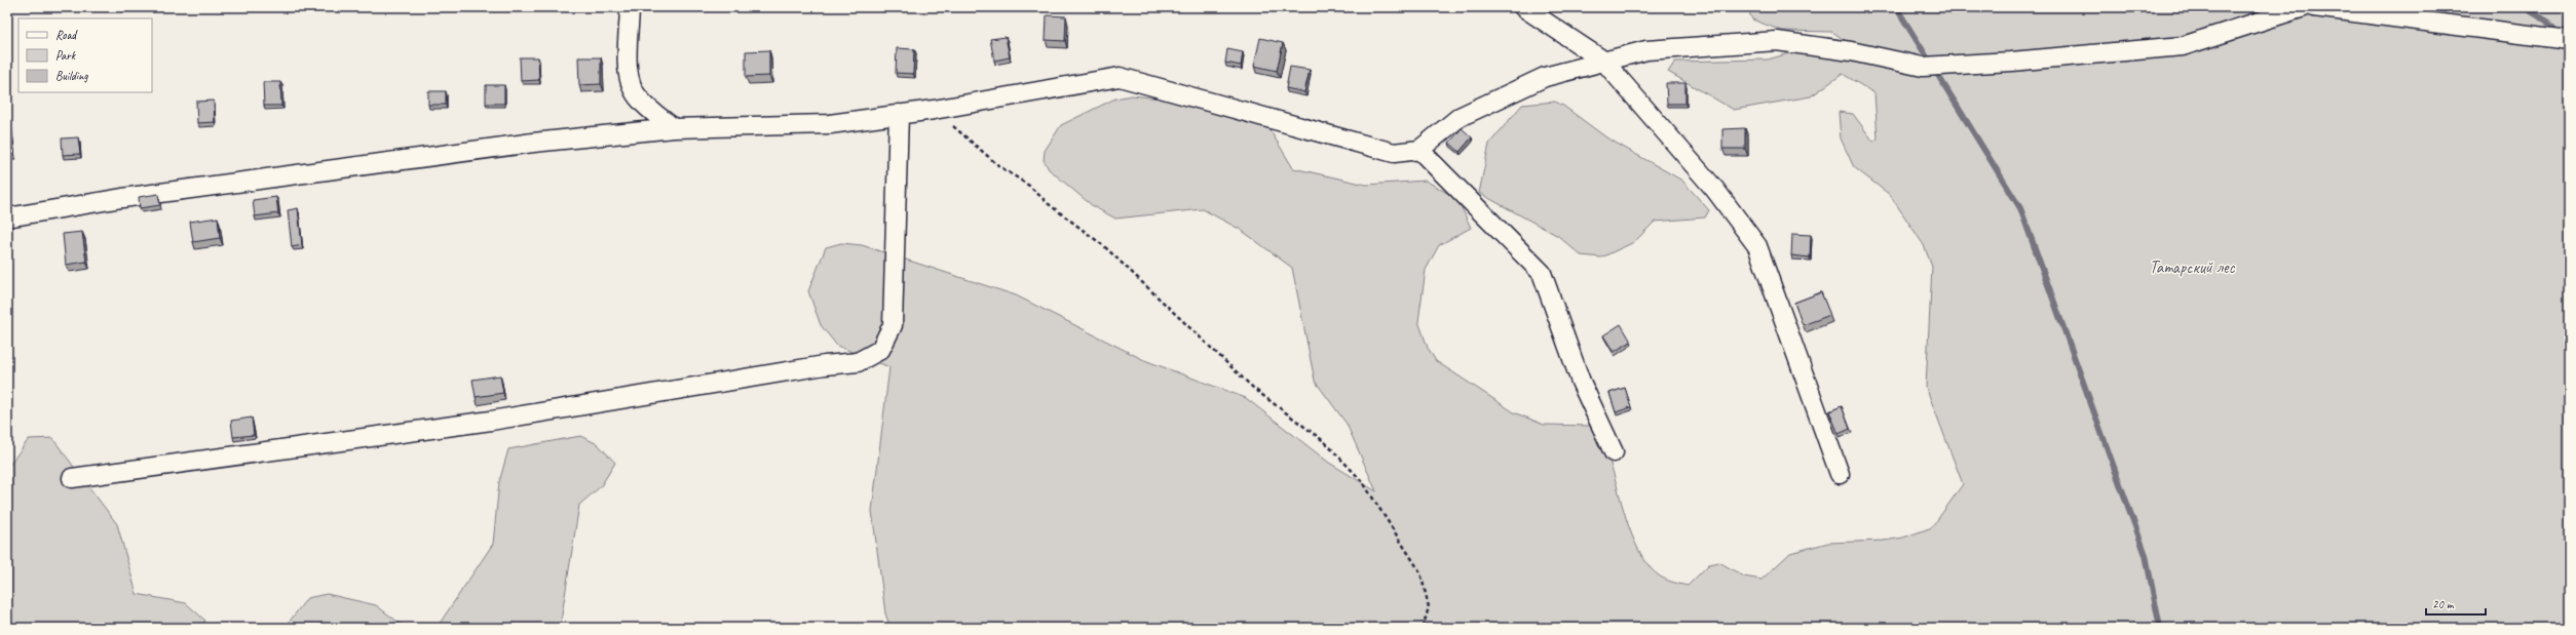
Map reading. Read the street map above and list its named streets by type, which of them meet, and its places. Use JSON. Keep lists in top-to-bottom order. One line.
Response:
{"parks":["Татарский лес"],"legend":["Road","Park","Building"],"scale_bar":"20 m"}
